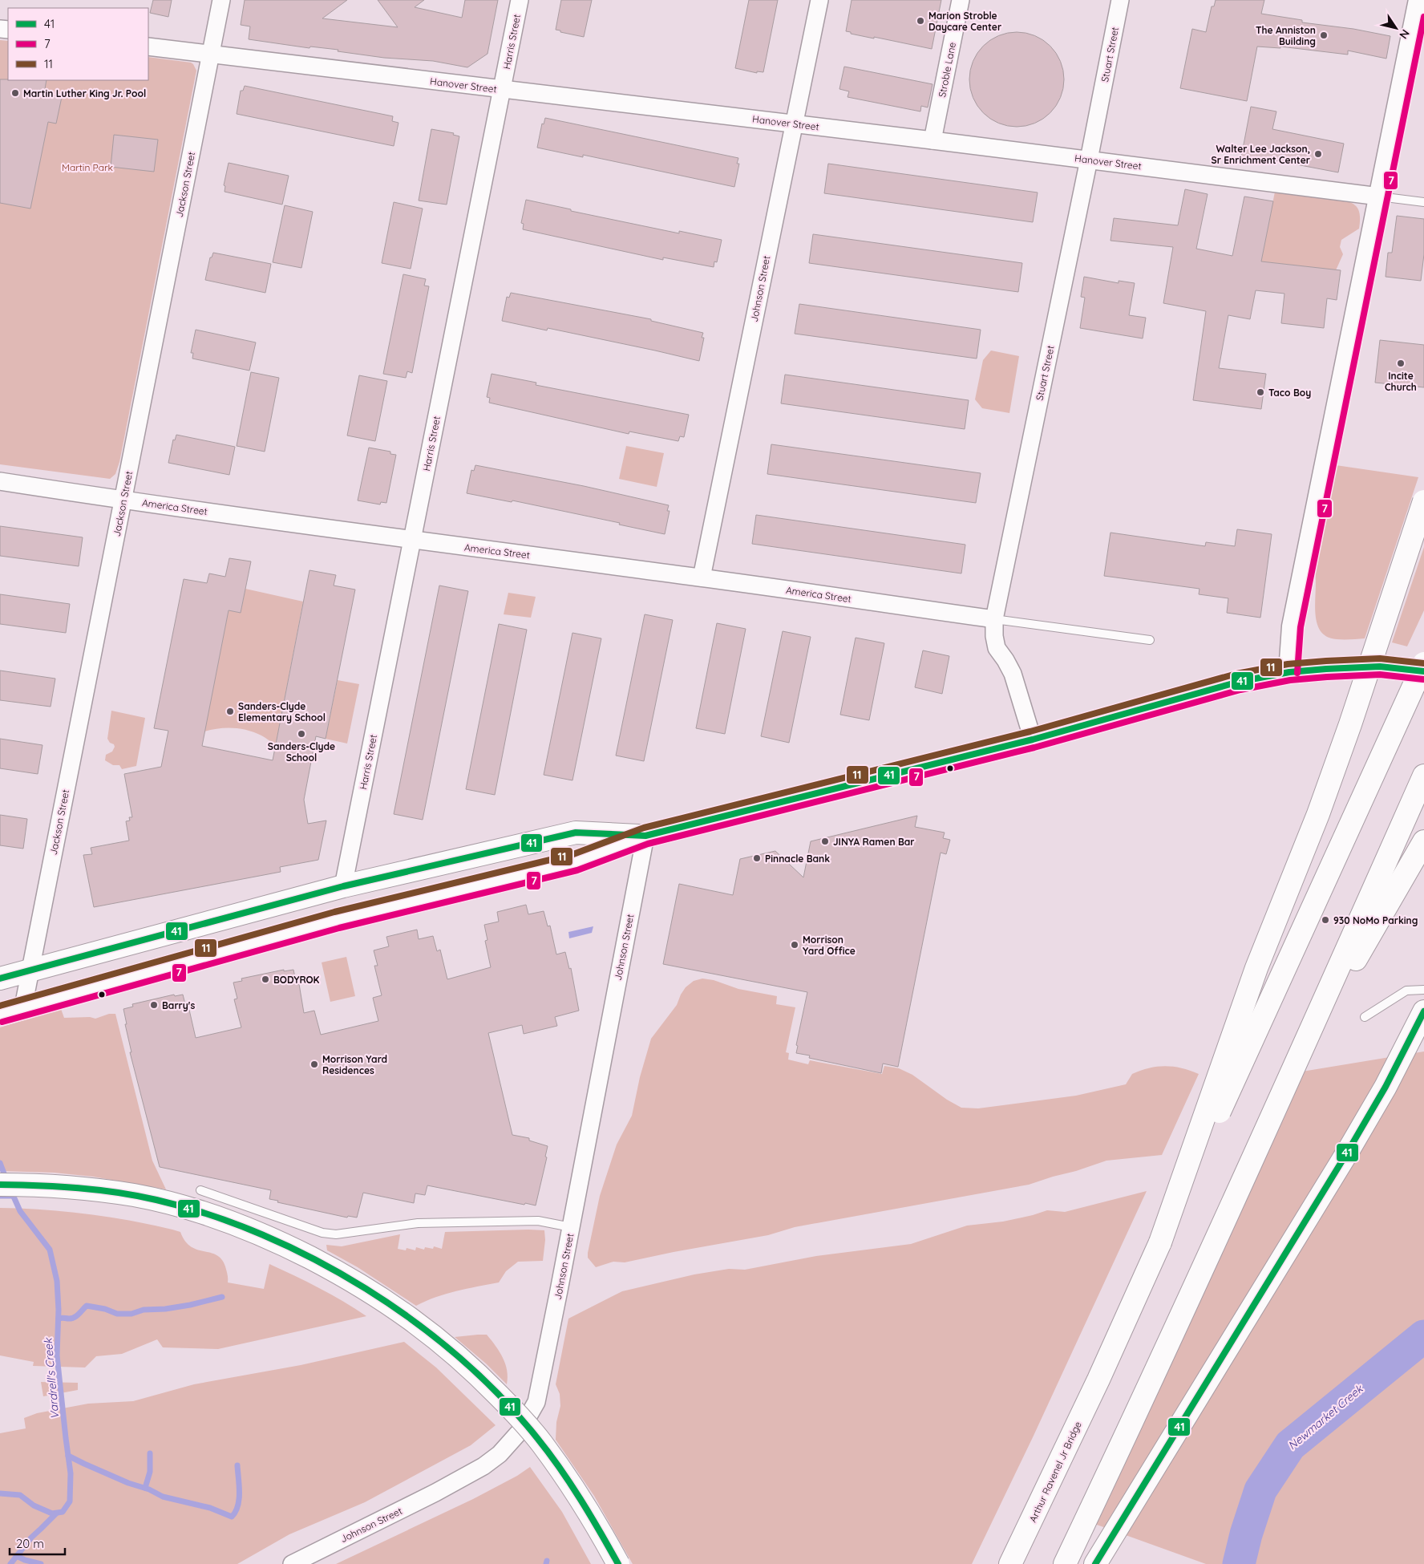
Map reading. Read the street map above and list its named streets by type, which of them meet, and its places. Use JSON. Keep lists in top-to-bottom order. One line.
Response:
{"streets":{"main road":["Arthur Ravenel Jr Bridge"],"street":["Harris Street","Stuart Street","Stroble Lane","Hanover Street","Jackson Street","Johnson Street","America Street"]},"crossings":[["Harris Street","Hanover Street"],["Harris Street","America Street"],["Stuart Street","Hanover Street"],["Stuart Street","America Street"],["Stroble Lane","Hanover Street"],["Hanover Street","Jackson Street"],["Hanover Street","Johnson Street"],["Jackson Street","America Street"],["Johnson Street","America Street"]],"water":["Vardrell's Creek","Newmarket Creek"],"parks":["Martin Park"],"places":["Marion Stroble Daycare Center","The Anniston Building","Martin Luther King Jr. Pool","Walter Lee Jackson, Sr Enrichment Center","Incite Church","Taco Boy","Sanders-Clyde Elementary School","Sanders-Clyde School","JINYA Ramen Bar","Pinnacle Bank","930 NoMo Parking","Morrison Yard Office","BODYROK","Barry's","Morrison Yard Residences"],"lines":["transit line 7","transit line 11","transit line 41"],"legend":["41","7","11"],"scale_bar":"20 m","north":"bottom right"}
